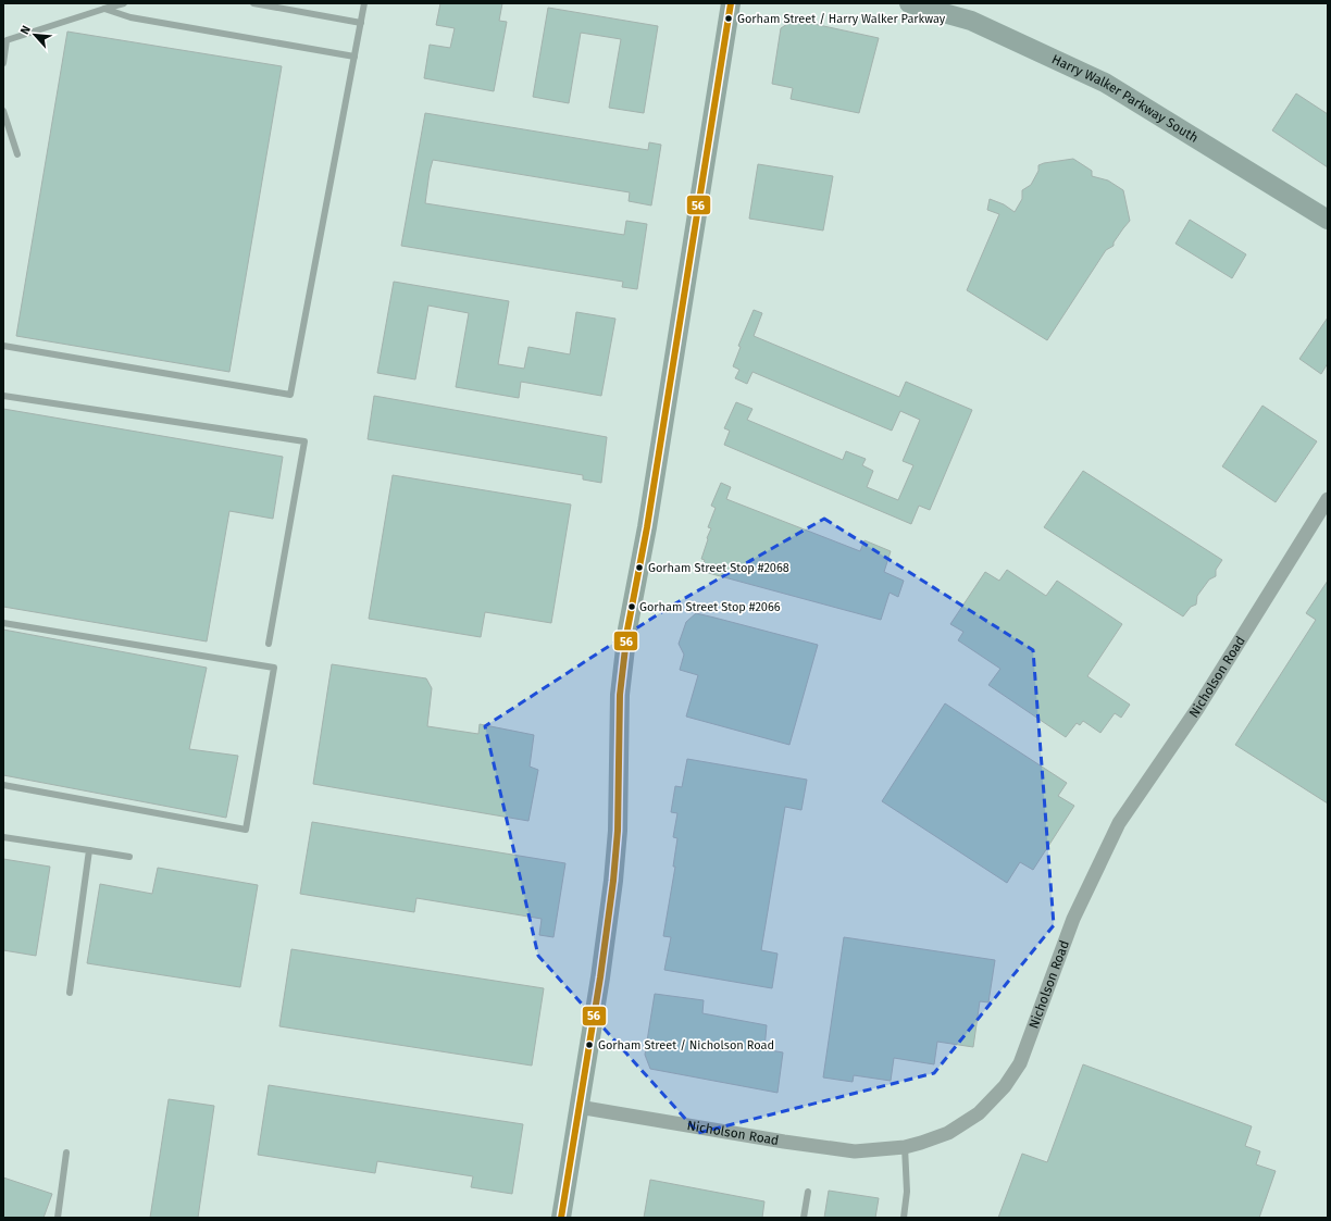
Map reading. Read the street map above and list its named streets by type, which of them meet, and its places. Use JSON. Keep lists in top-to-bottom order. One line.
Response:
{"streets":{"street":["Harry Walker Parkway South","Nicholson Road"]},"places":["Gorham Street / Harry Walker Parkway","Gorham Street Stop #2068","Gorham Street Stop #2066","Gorham Street / Nicholson Road"],"lines":["transit line 56"],"north":"top left"}
